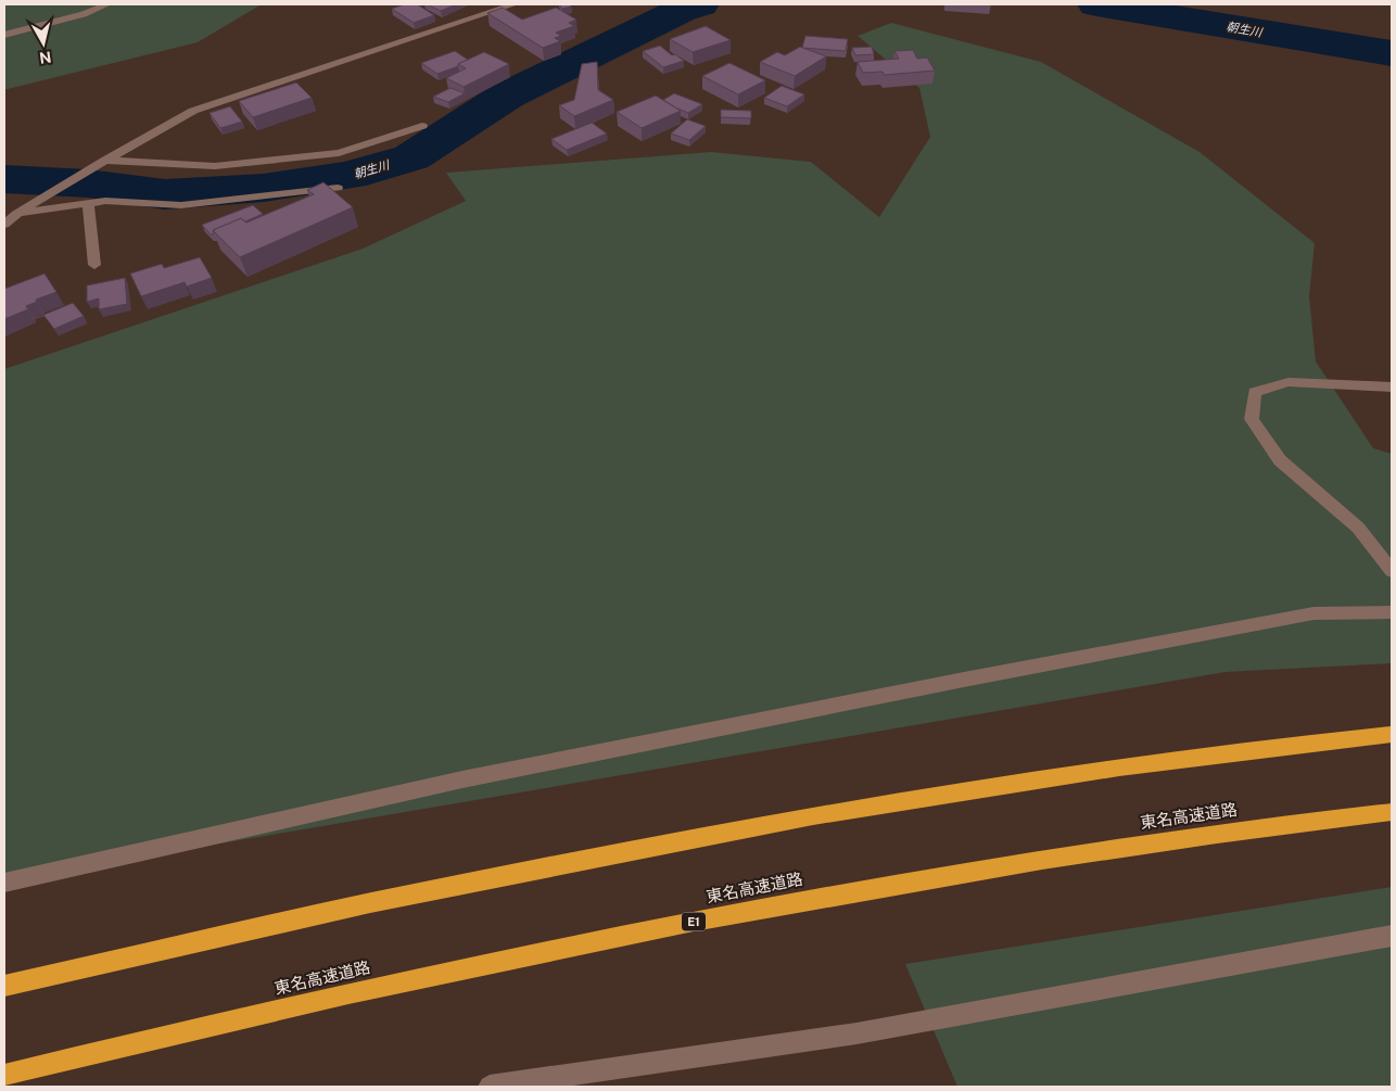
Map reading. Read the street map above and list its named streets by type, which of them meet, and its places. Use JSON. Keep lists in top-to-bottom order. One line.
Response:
{"streets":{"highway":["東名高速道路","E1"]},"water":["朝生川"],"north":"bottom"}
